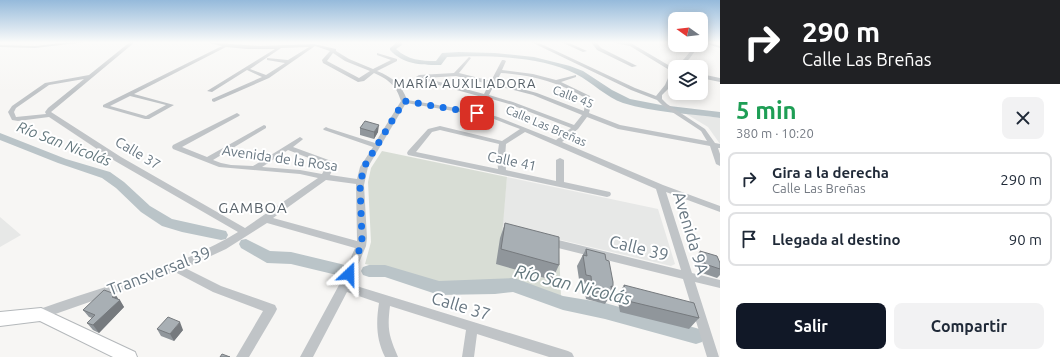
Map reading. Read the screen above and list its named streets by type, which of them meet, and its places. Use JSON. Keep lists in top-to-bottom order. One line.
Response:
{"streets":{"main road":["Transversal 39"],"street":["Calle 45","Calle Las Breñas","Calle 37","Avenida de la Rosa","Calle 41","Avenida 9A","Calle 39"]},"crossings":[["Calle Las Breñas","Avenida 9A"],["Calle 37","Transversal 39"],["Avenida de la Rosa","Transversal 39"],["Avenida 9A","Calle 39"]],"districts":["MARÍA AUXILIADORA","GAMBOA"],"water":["Río San Nicolás"],"north":"left","page":{"turn":["290 m","Calle Las Breñas"],"heading":["5 min","380 m · 10:20"],"list":[{"name":"Gira a la derecha","note":"Calle Las Breñas","value":"290 m"},{"name":"Llegada al destino","value":"90 m"}],"buttons":["Salir","Compartir"]}}
